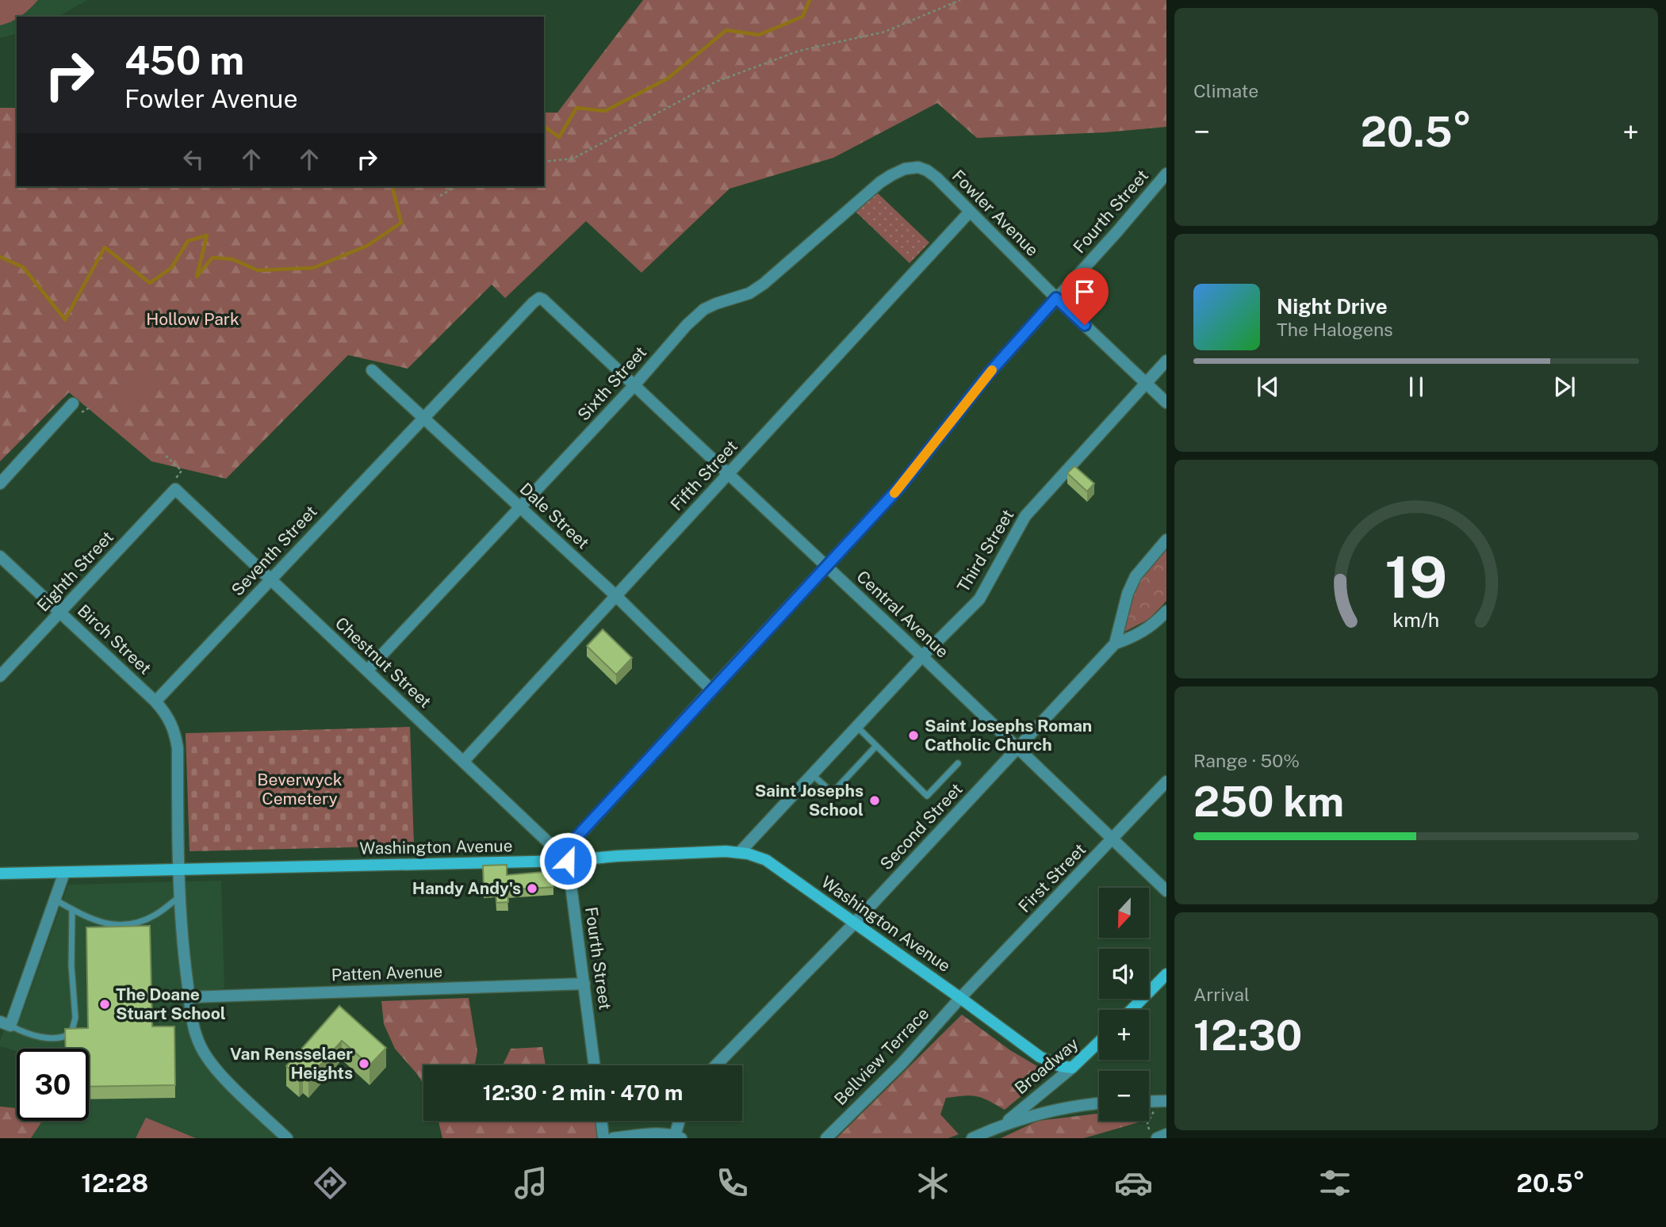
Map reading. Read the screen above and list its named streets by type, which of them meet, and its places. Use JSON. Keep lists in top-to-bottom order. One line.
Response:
{"streets":{"street":["Fourth Street","Fowler Avenue","Sixth Street","Fifth Street","Dale Street","Seventh Street","Third Street","Eighth Street","Central Avenue","Birch Street","Chestnut Street","Second Street","Washington Avenue","First Street","Patten Avenue","Bellview Terrace","Broadway"]},"crossings":[["Fourth Street","Fowler Avenue"],["Fourth Street","Dale Street"],["Fourth Street","Central Avenue"],["Fourth Street","Chestnut Street"],["Fourth Street","Washington Avenue"],["Fourth Street","Patten Avenue"],["Fowler Avenue","Sixth Street"],["Fowler Avenue","Fifth Street"],["Fowler Avenue","Third Street"],["Sixth Street","Dale Street"],["Sixth Street","Central Avenue"],["Sixth Street","Chestnut Street"],["Fifth Street","Dale Street"],["Fifth Street","Central Avenue"],["Fifth Street","Chestnut Street"],["Dale Street","Seventh Street"],["Seventh Street","Central Avenue"],["Seventh Street","Birch Street"],["Seventh Street","Chestnut Street"],["Third Street","Central Avenue"],["Third Street","Washington Avenue"],["Eighth Street","Birch Street"],["Eighth Street","Chestnut Street"],["Central Avenue","Second Street"],["Central Avenue","First Street"],["Chestnut Street","Washington Avenue"],["Second Street","Washington Avenue"],["Washington Avenue","First Street"],["Washington Avenue","Bellview Terrace"],["Washington Avenue","Broadway"],["First Street","Bellview Terrace"]],"parks":["Hollow Park","Beverwyck Cemetery"],"places":["Saint Josephs Roman Catholic Church","Saint Josephs School","Handy Andy's","The Doane Stuart School","Van Rensselaer Heights"],"north":"bottom","page":{"tile":["Climate",["Range · 50%","250 km"],["Arrival","12:30"]],"turn":["450 m","Fowler Avenue"],"heat":["−","20.5°","+"],"song":["Night Drive","The Halogens"],"map_buttons":["+","−"],"limit":"30","trip":"12:30 · 2 min · 470 m","tabs":["12:28","20.5°"],"gauge":["19","km/h"]}}
